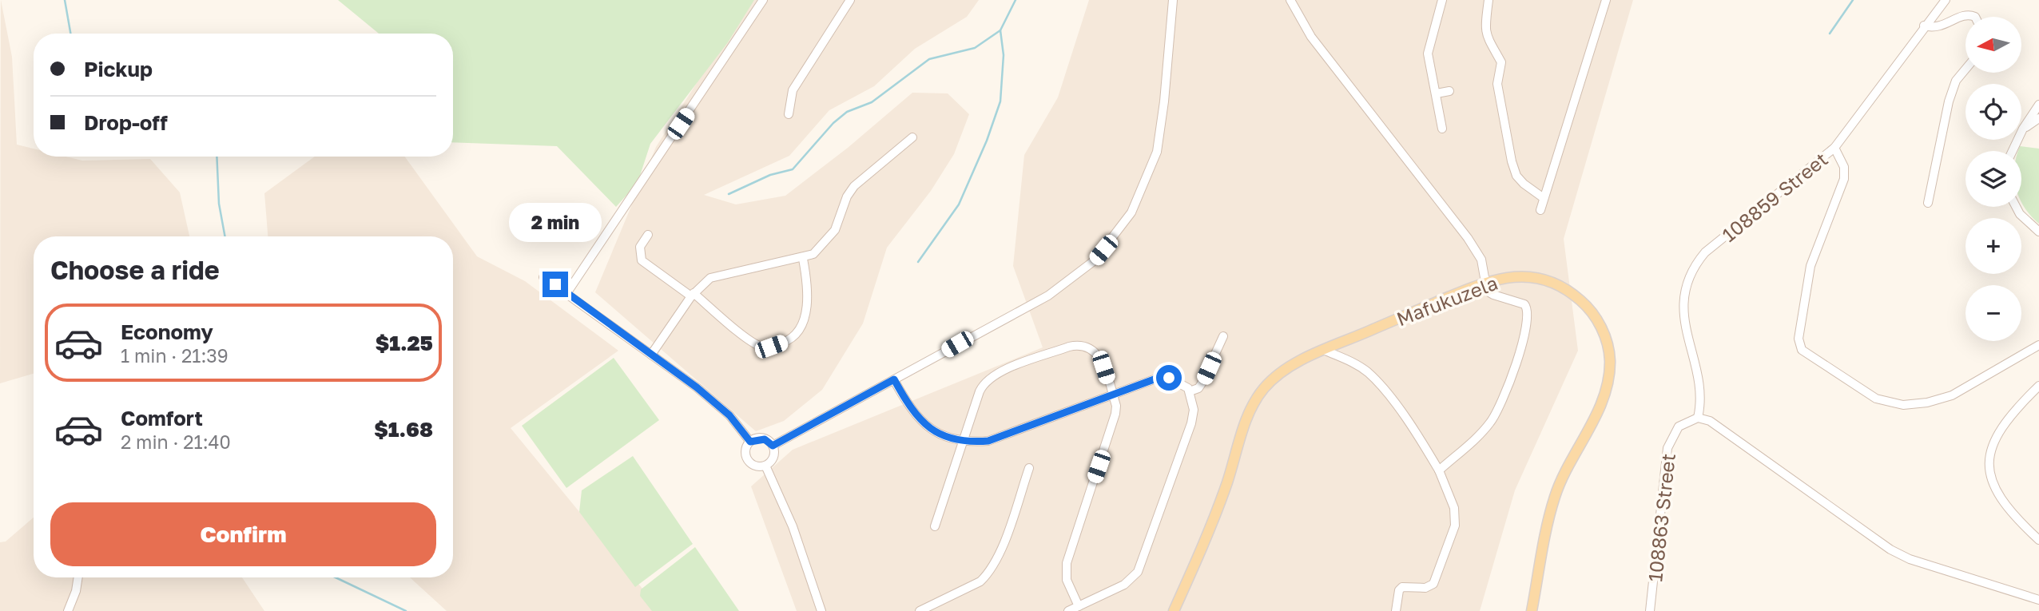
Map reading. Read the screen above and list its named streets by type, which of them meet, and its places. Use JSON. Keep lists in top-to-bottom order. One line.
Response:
{"streets":{"main road":["Mafukuzela"],"street":["108859 Street","108863 Street"]},"crossings":[["108859 Street","108863 Street"]],"north":"left","page":{"map_buttons":["+","−"],"banner":["Pickup","Drop-off"],"bubble":"2 min","heading":"Choose a ride","list":[{"name":"Economy","note":"1 min · 21:39","value":"$1.25"},{"name":"Comfort","note":"2 min · 21:40","value":"$1.68"}],"buttons":"Confirm"}}
